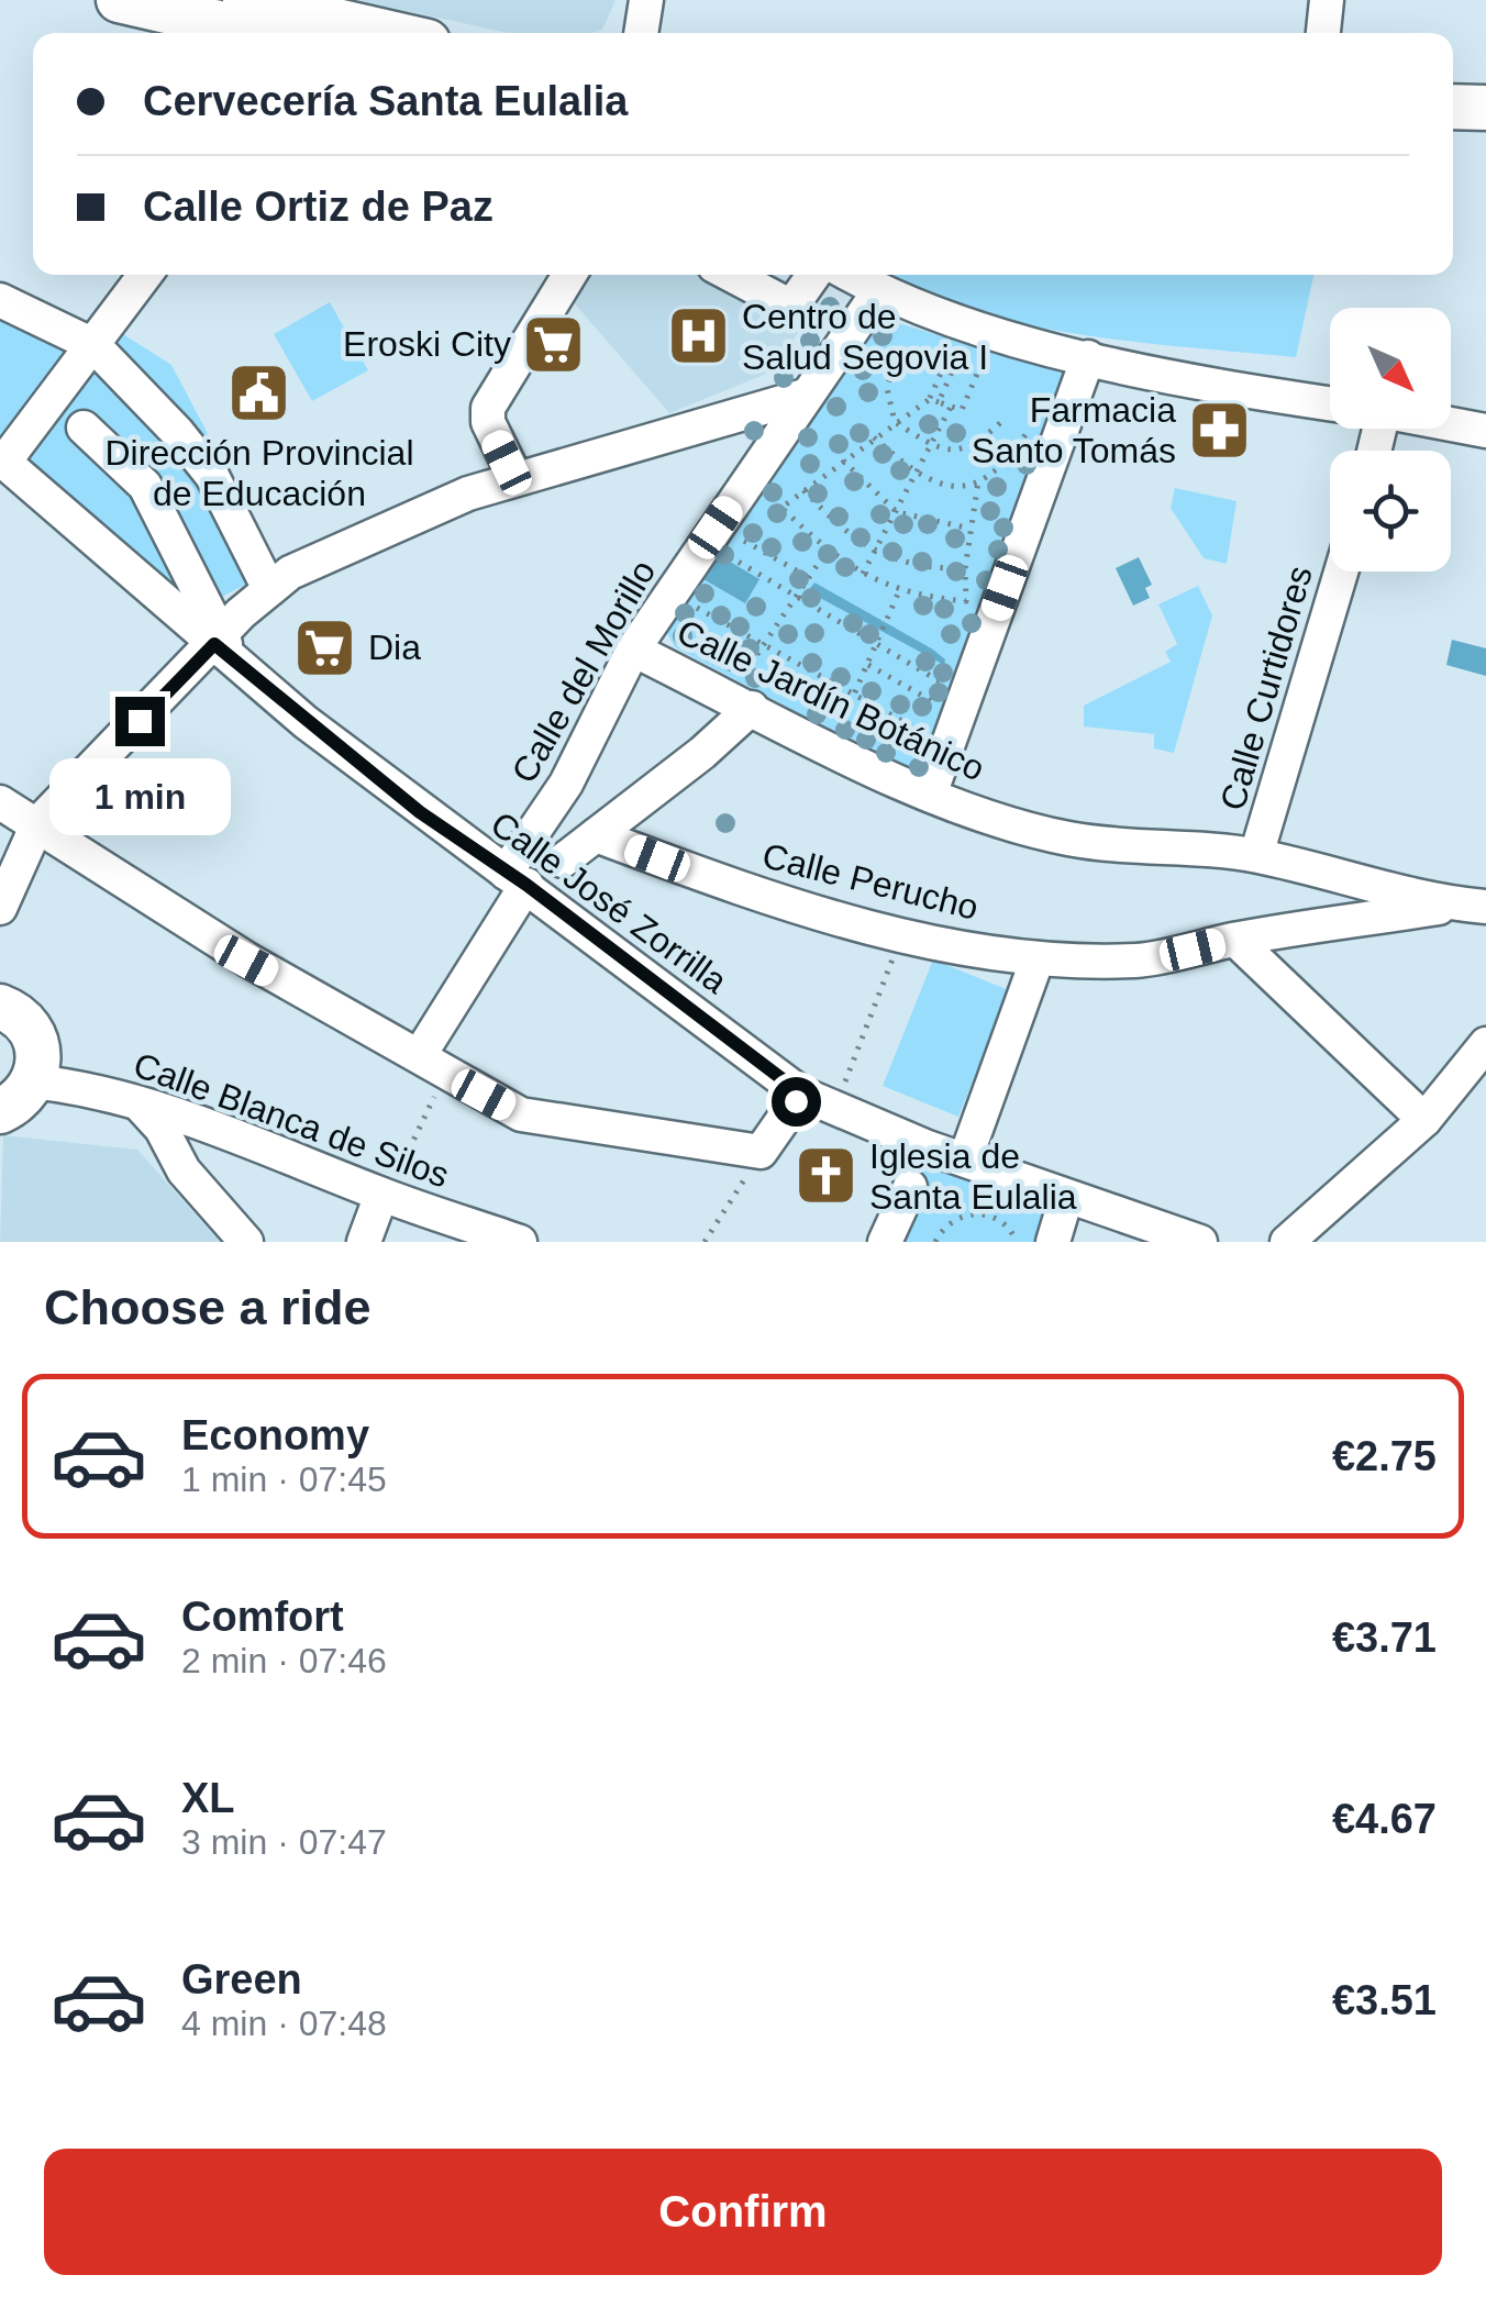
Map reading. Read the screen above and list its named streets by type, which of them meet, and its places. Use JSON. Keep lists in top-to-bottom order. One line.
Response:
{"streets":{"street":["Calle del Morillo","Calle Curtidores","Calle Jardín Botánico","Calle Perucho","Calle José Zorrilla","Calle Blanca de Silos"]},"crossings":[["Calle del Morillo","Calle Jardín Botánico"],["Calle del Morillo","Calle José Zorrilla"],["Calle Curtidores","Calle Jardín Botánico"],["Calle Jardín Botánico","Calle Perucho"]],"places":{"hospital":["Centro de Salud Segovia I"],"supermarket":["Eroski City","Dia"],"public building":["Dirección Provincial de Educación"],"pharmacy":["Farmacia Santo Tomás"],"church":["Iglesia de Santa Eulalia"]},"north":"bottom right","page":{"banner":["Cervecería Santa Eulalia","Calle Ortiz de Paz"],"bubble":"1 min","heading":"Choose a ride","list":[{"name":"Economy","note":"1 min · 07:45","value":"€2.75"},{"name":"Comfort","note":"2 min · 07:46","value":"€3.71"},{"name":"XL","note":"3 min · 07:47","value":"€4.67"},{"name":"Green","note":"4 min · 07:48","value":"€3.51"}],"buttons":"Confirm"}}
